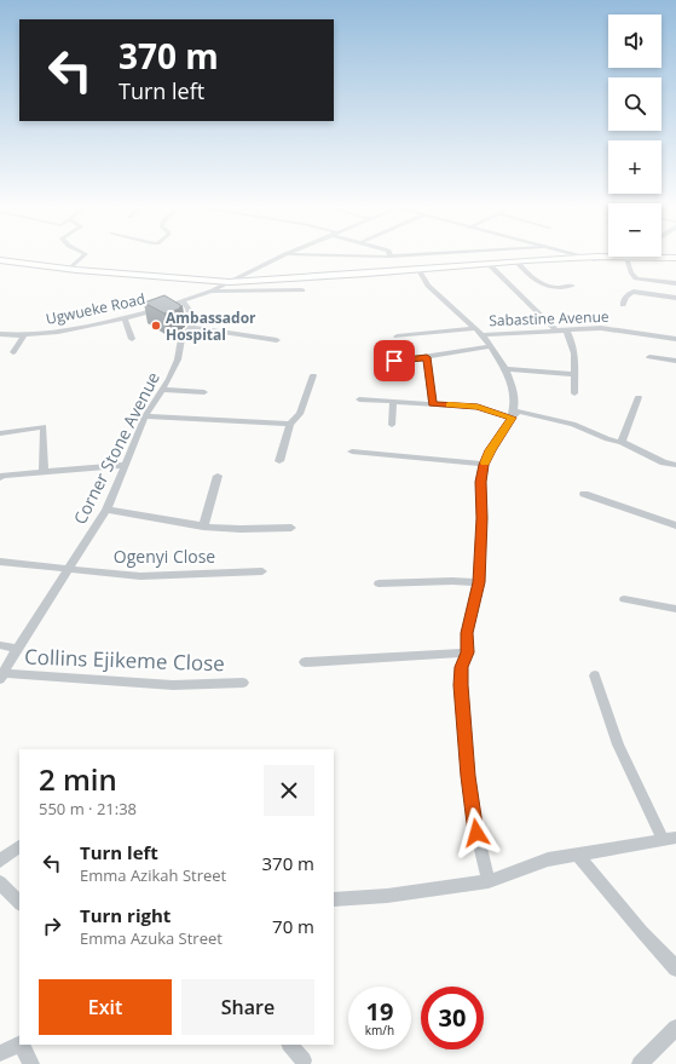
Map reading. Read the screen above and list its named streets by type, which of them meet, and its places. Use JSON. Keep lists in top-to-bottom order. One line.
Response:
{"streets":{"street":["Ugwueke Road","Sabastine Avenue","Corner Stone Avenue","Ogenyi Close","Collins Ejikeme Close"]},"crossings":[["Corner Stone Avenue","Ogenyi Close"],["Corner Stone Avenue","Collins Ejikeme Close"]],"places":["Ambassador Hospital"],"page":{"map_buttons":["+","−"],"turn":["370 m","Turn left"],"heading":["2 min","550 m · 21:38"],"list":[{"name":"Turn left","note":"Emma Azikah Street","value":"370 m"},{"name":"Turn right","note":"Emma Azuka Street","value":"70 m"}],"buttons":["Exit","Share"],"speed":"19 km/h","limit":"30"}}
